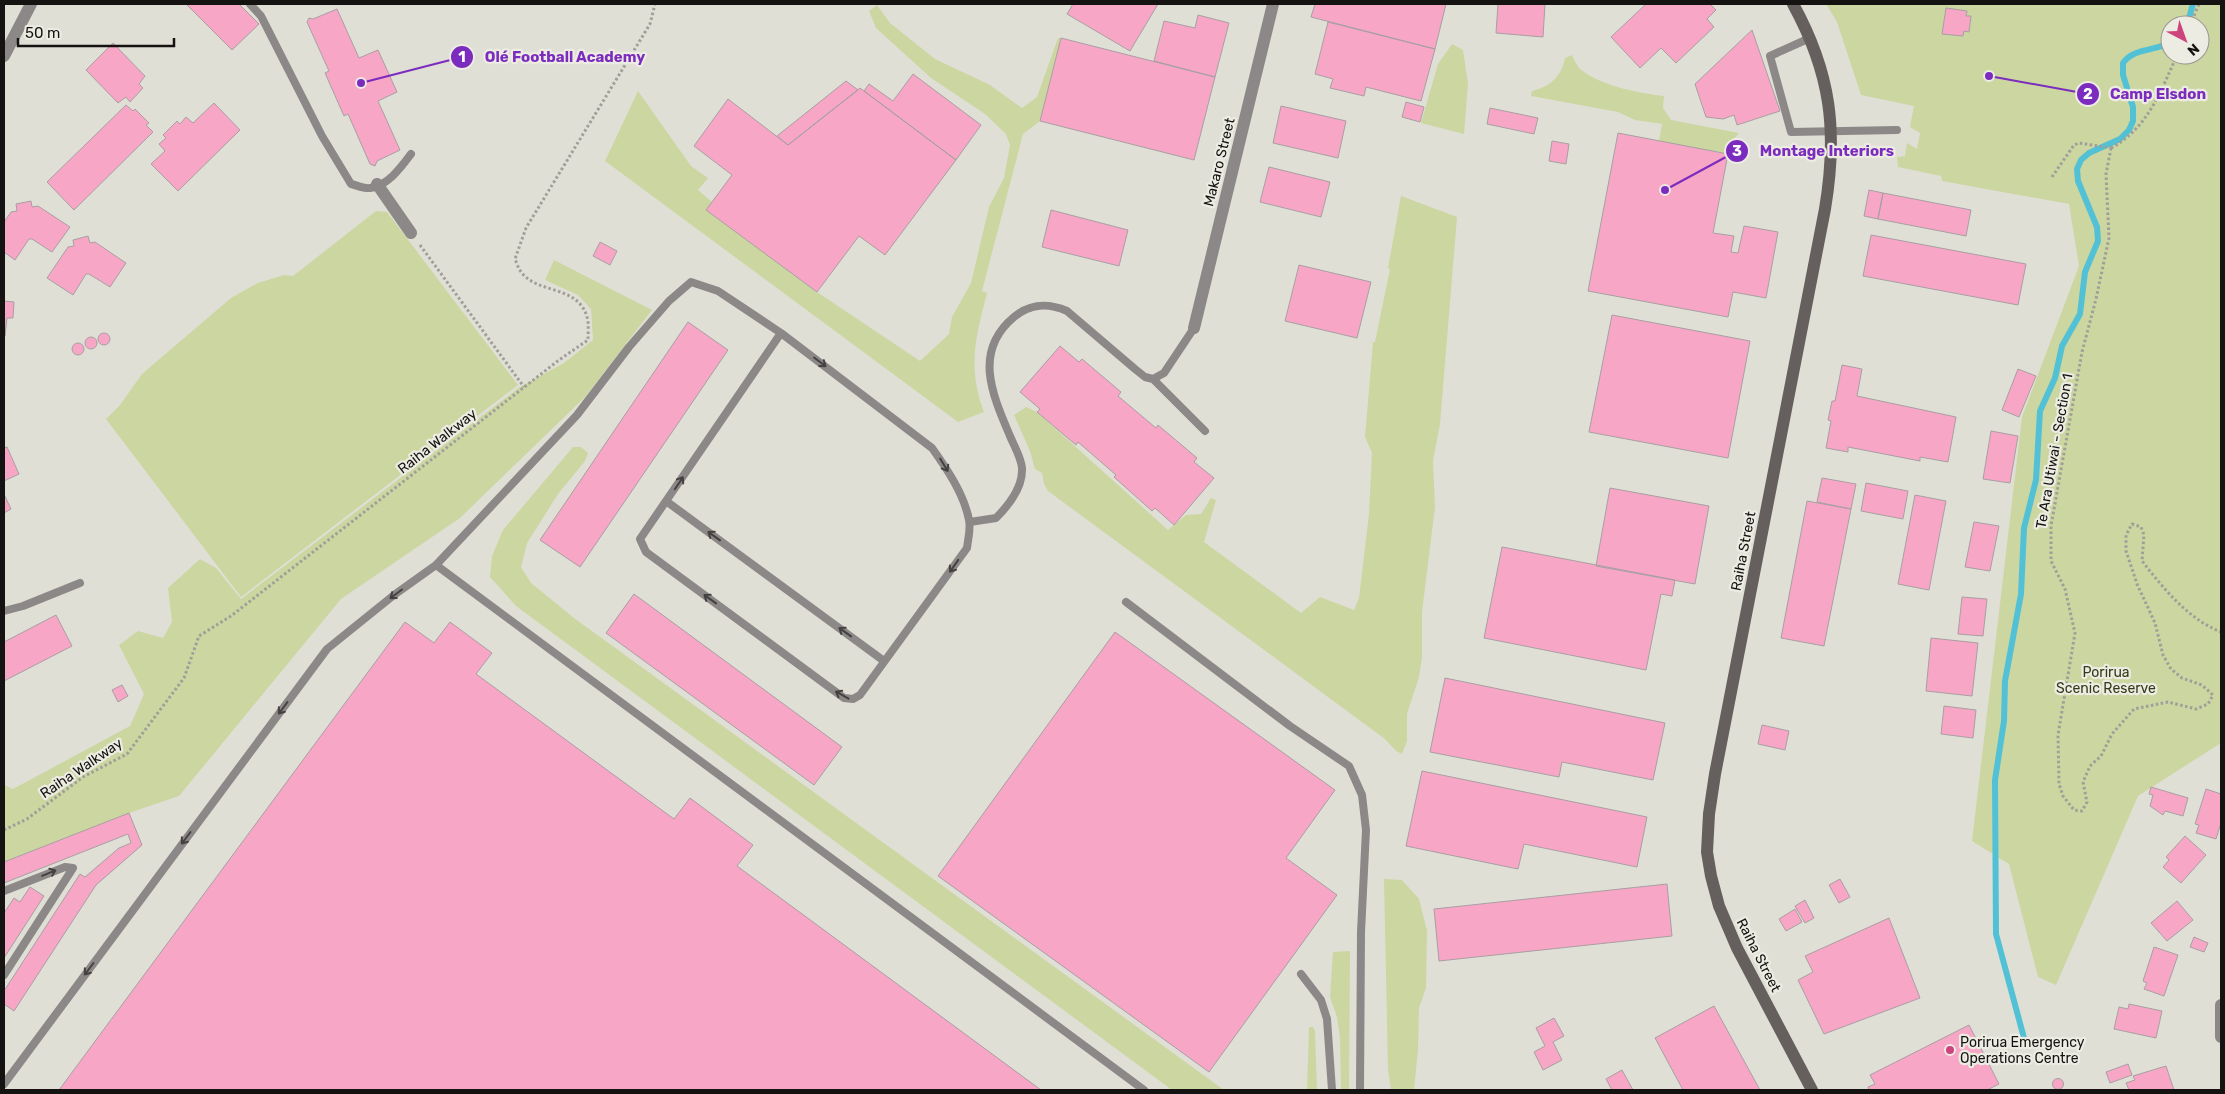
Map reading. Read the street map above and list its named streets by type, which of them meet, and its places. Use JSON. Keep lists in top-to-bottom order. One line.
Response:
{"streets":{"main road":["Raiha Street"],"street":["Makaro Street"],"path":["Raiha Walkway","Te Ara Utiwai - Section 1"]},"parks":["Porirua Scenic Reserve"],"places":["Camp Elsdon","Olé Football Academy","Montage Interiors","Porirua Emergency Operations Centre"],"scale_bar":"50 m","north":"bottom right"}
